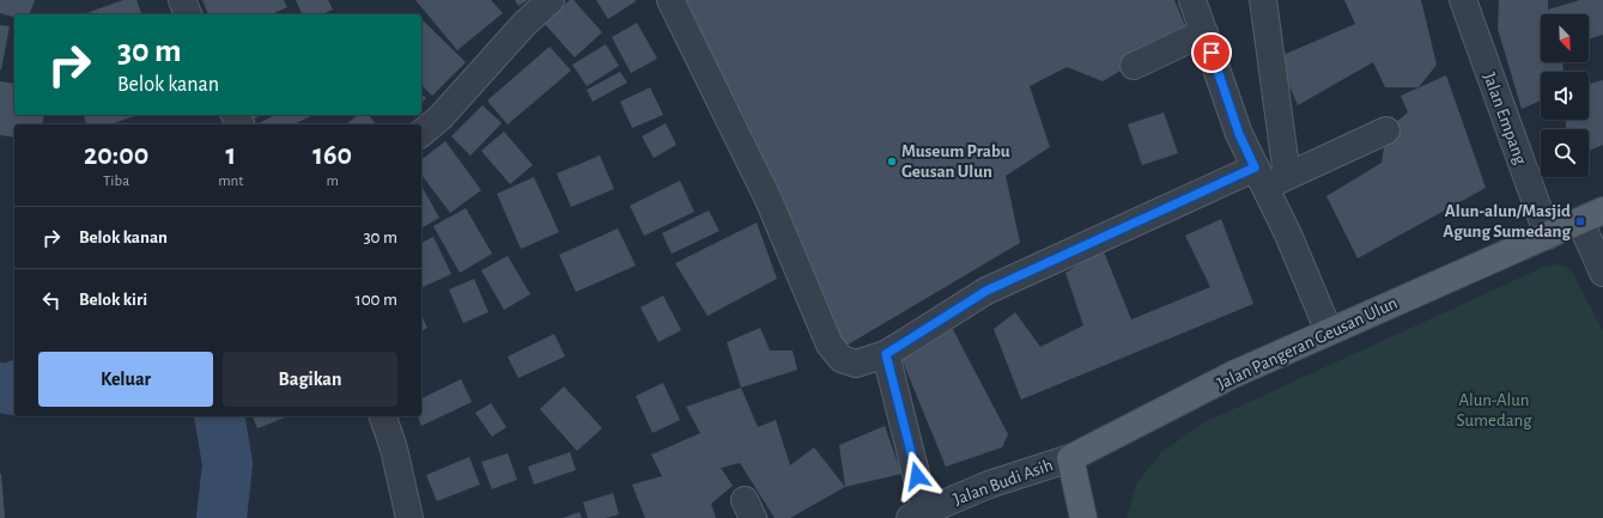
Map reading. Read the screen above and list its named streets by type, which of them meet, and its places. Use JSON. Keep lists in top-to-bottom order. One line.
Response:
{"streets":{"main road":["Jalan Pangeran Geusan Ulun"],"street":["Jalan Empang","Jalan Budi Asih"]},"crossings":[["Jalan Empang","Jalan Pangeran Geusan Ulun"],["Jalan Pangeran Geusan Ulun","Jalan Budi Asih"]],"parks":["Alun-Alun Sumedang"],"places":{"other":["Museum Prabu Geusan Ulun"],"transit":["Alun-alun/Masjid Agung Sumedang"]},"north":"bottom right","page":{"turn":["30 m","Belok kanan"],"eta":["20:00","Tiba","1","mnt","160","m"],"list":[{"name":"Belok kanan","value":"30 m"},{"name":"Belok kiri","value":"100 m"}],"buttons":["Keluar","Bagikan"]}}
